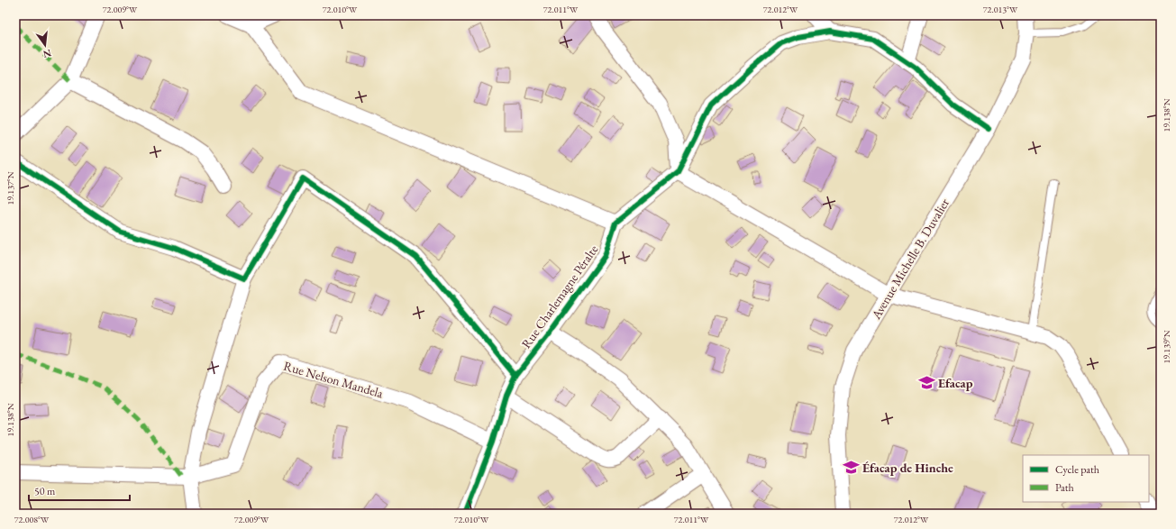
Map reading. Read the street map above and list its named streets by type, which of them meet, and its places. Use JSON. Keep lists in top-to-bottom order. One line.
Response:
{"streets":{"street":["Avenue Michelle B. Duvalier","Rue Charlemagne Péralte","Rue Nelson Mandela"]},"crossings":[["Rue Charlemagne Péralte","Rue Nelson Mandela"]],"places":{"school or university":["Efacap","Éfacap de Hinche"]},"legend":["Cycle path","Path"],"scale_bar":"50 m","north":"bottom","coordinates":["72.009°W","72.010°W","72.011°W","72.012°W","72.013°W","19.138°N","19.137°N","19.139°N","72.008°W"]}
